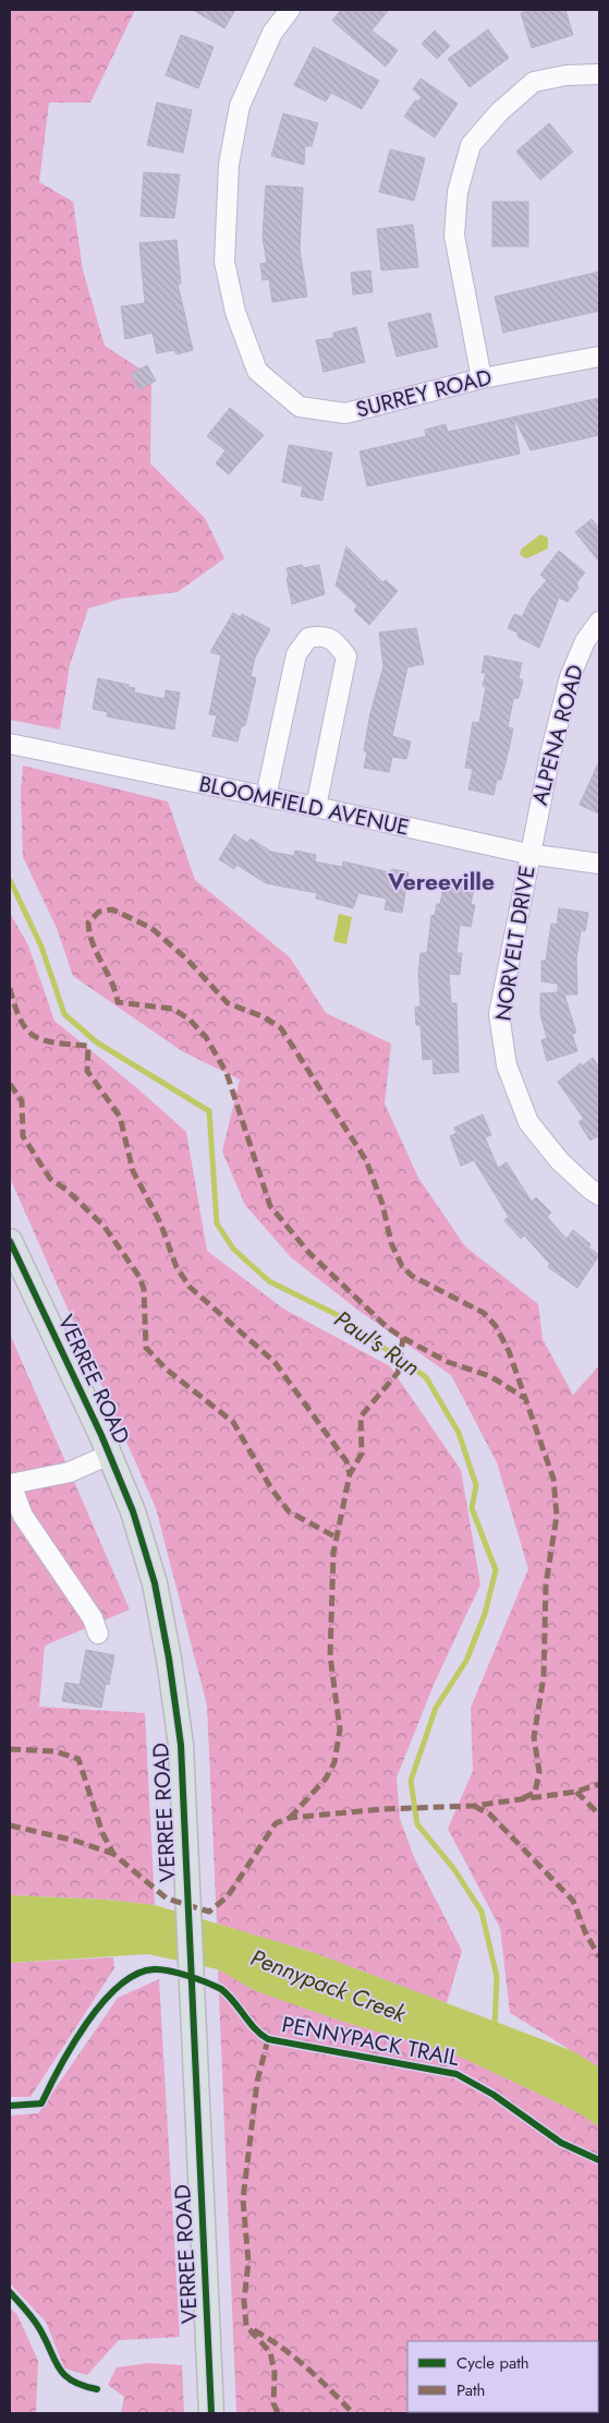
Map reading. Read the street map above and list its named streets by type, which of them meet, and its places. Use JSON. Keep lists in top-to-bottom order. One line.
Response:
{"streets":{"main road":["VERREE ROAD"],"street":["SURREY ROAD","ALPENA ROAD","BLOOMFIELD AVENUE","NORVELT DRIVE"],"cycle path":["PENNYPACK TRAIL"]},"crossings":[["ALPENA ROAD","BLOOMFIELD AVENUE"],["ALPENA ROAD","NORVELT DRIVE"],["BLOOMFIELD AVENUE","NORVELT DRIVE"]],"districts":["Vereeville"],"water":["Paul's Run","Pennypack Creek"],"legend":["Cycle path","Path"]}
